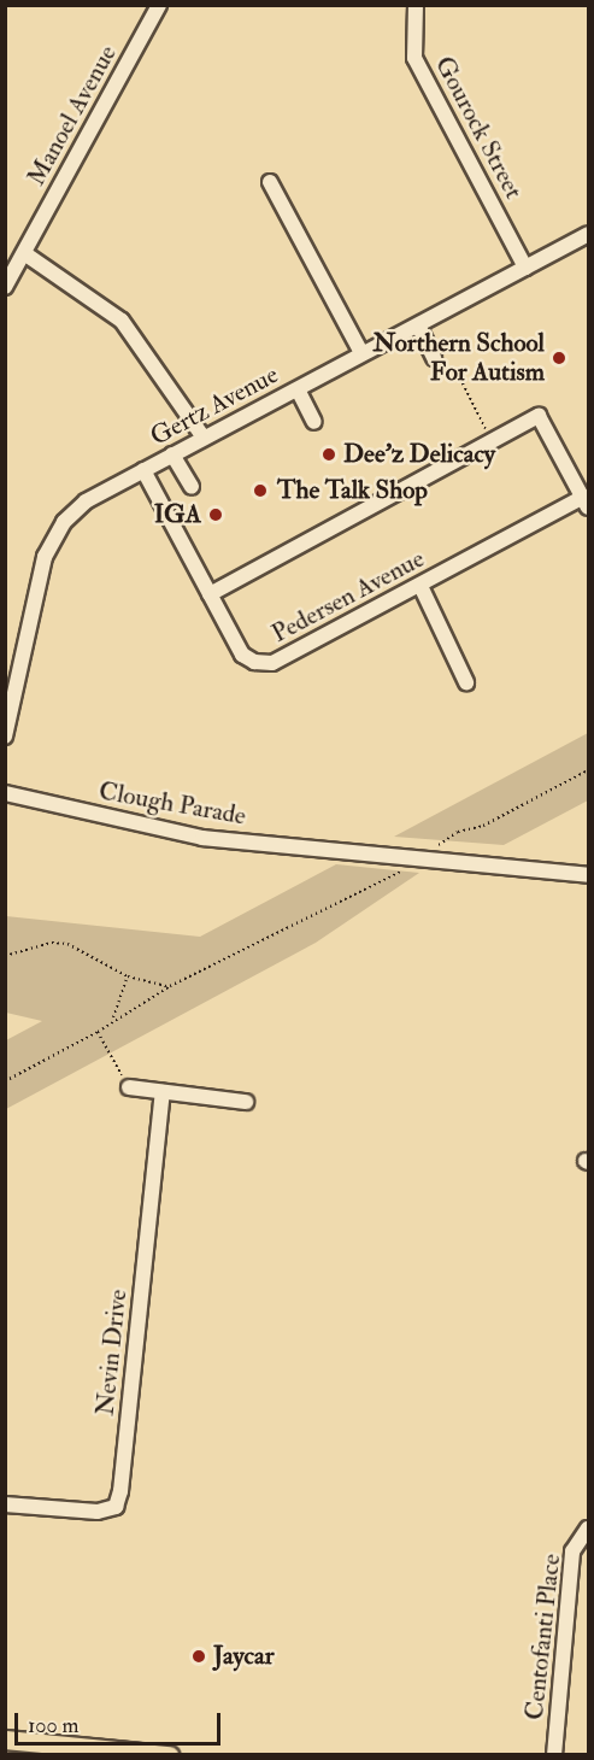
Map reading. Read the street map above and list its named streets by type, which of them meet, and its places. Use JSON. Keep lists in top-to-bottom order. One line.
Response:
{"streets":{"street":["Manoel Avenue","Gourock Street","Gertz Avenue","Pedersen Avenue","Clough Parade","Nevin Drive","Centofanti Place"]},"crossings":[["Gourock Street","Gertz Avenue"],["Gertz Avenue","Pedersen Avenue"]],"places":["Northern School For Autism","Dee'z Delicacy","The Talk Shop","IGA","Jaycar"],"scale_bar":"100 m"}
